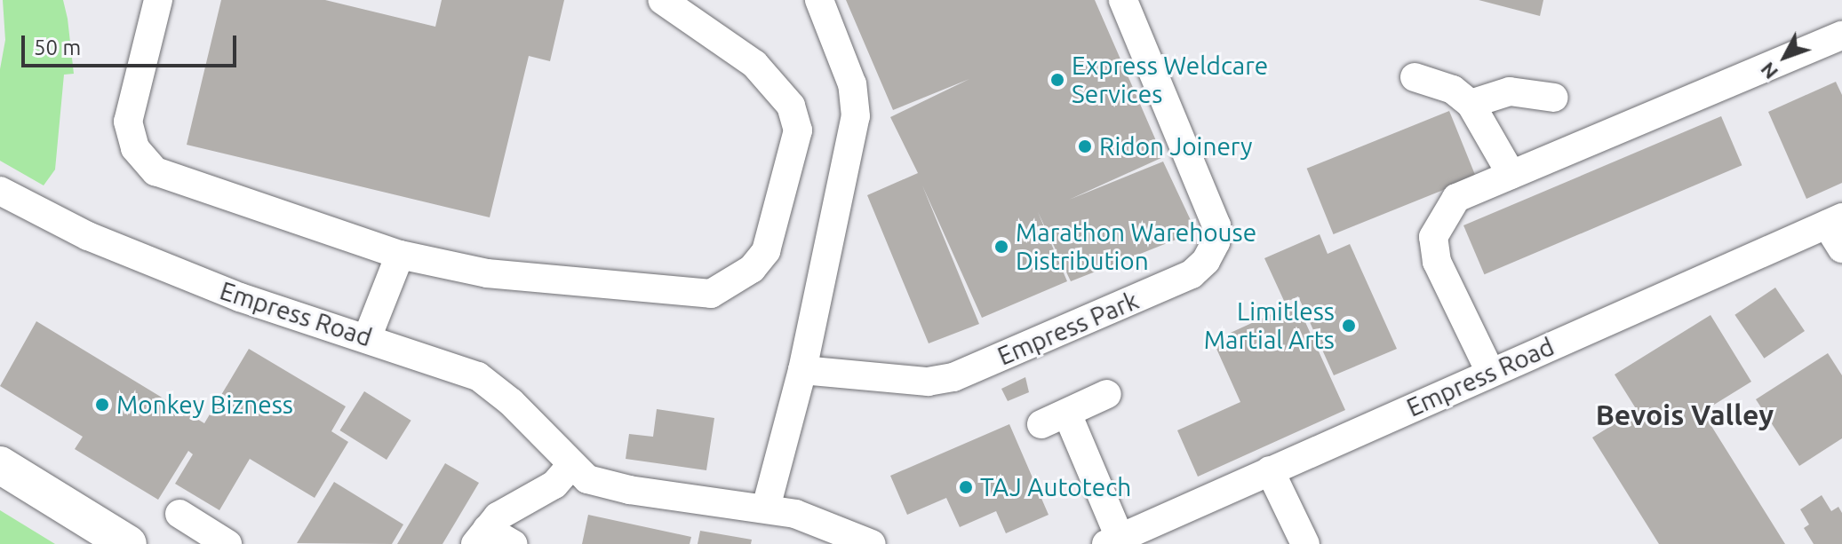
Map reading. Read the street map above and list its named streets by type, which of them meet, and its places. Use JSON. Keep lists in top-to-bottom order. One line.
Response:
{"streets":{"street":["Empress Road","Empress Park"]},"districts":["Bevois Valley"],"places":["Express Weldcare Services","Ridon Joinery","Marathon Warehouse Distribution","Limitless Martial Arts","Monkey Bizness","TAJ Autotech"],"scale_bar":"50 m","north":"bottom left"}
